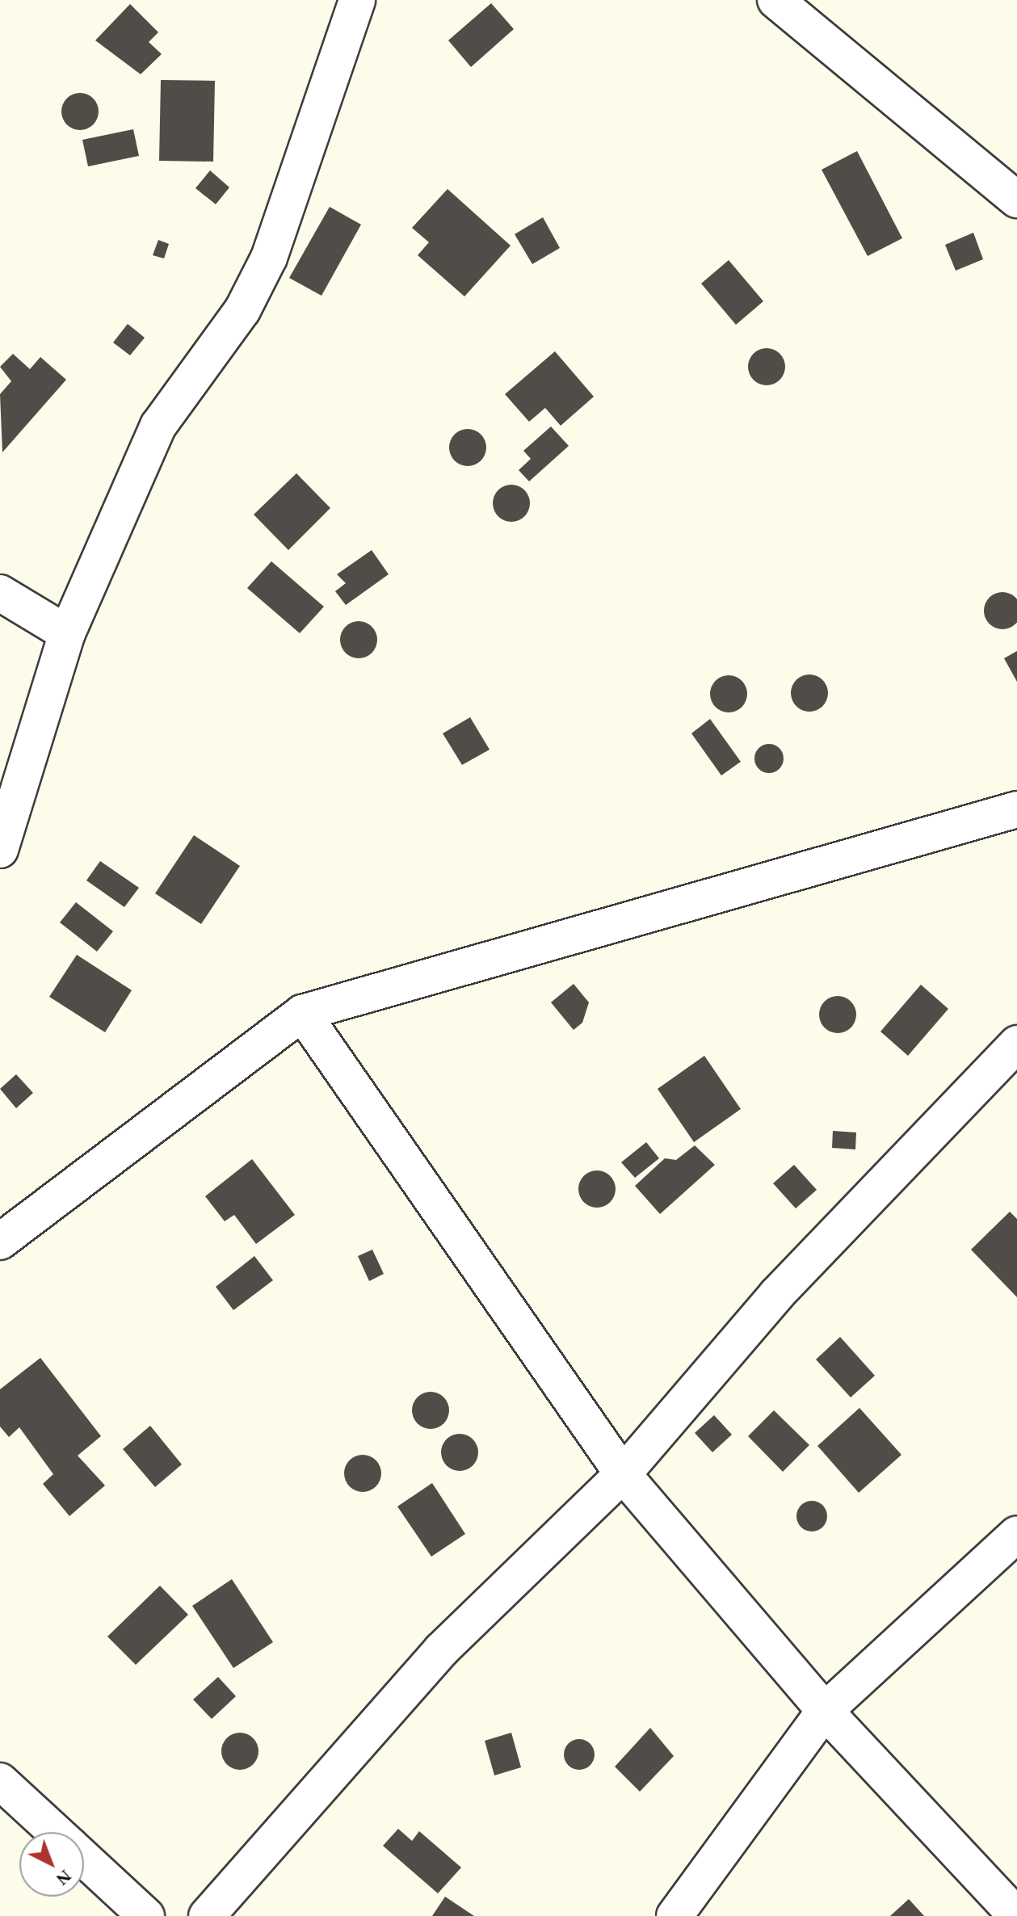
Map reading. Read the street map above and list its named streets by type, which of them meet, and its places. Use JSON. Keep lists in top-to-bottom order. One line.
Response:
{"north":"bottom right"}
